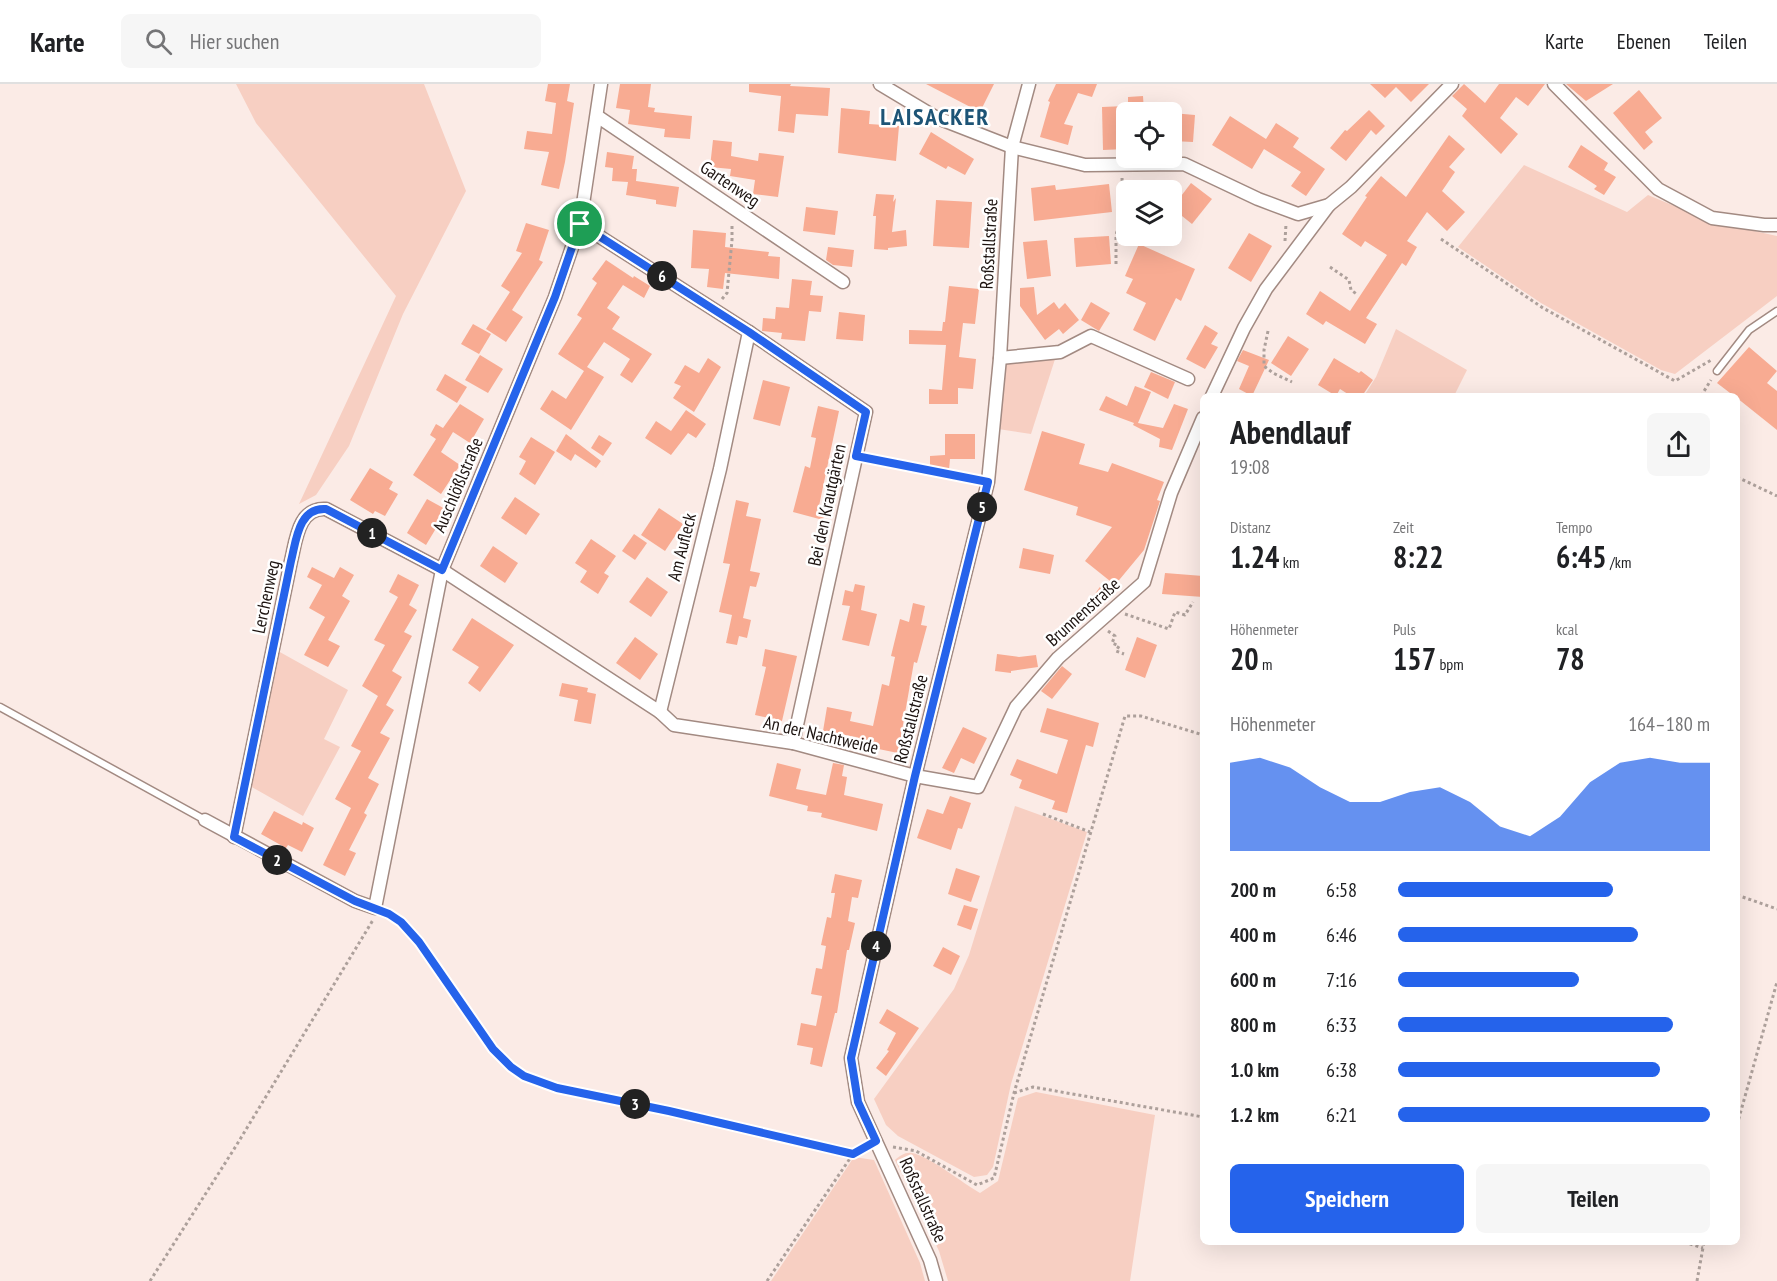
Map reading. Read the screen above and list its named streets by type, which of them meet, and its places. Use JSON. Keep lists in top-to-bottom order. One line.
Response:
{"streets":{"street":["Gartenweg","Roßstallstraße","Auschlößlstraße","Bei den Krautgärten","Am Aufleck","Lerchenweg","Brunnenstraße","An der Nachtweide"]},"crossings":[["Gartenweg","Auschlößlstraße"],["Roßstallstraße","An der Nachtweide"],["Auschlößlstraße","Lerchenweg"],["Bei den Krautgärten","Am Aufleck"],["Bei den Krautgärten","An der Nachtweide"],["Am Aufleck","An der Nachtweide"],["Brunnenstraße","An der Nachtweide"]],"districts":["LAISACKER"],"page":{"header":"Karte","search":"Hier suchen","nav":["Karte","Ebenen","Teilen"],"pins":["6","5","1","2","4","3"],"heading":["Abendlauf","19:08"],"stats":[["Distanz","1.24 km"],["Zeit","8:22"],["Tempo","6:45 /km"],["Höhenmeter","20 m"],["Puls","157 bpm"],["kcal","78"]],"chart":["Höhenmeter","164–180 m"],"list":[{"name":"200 m","note":"6:58"},{"name":"400 m","note":"6:46"},{"name":"600 m","note":"7:16"},{"name":"800 m","note":"6:33"},{"name":"1.0 km","note":"6:38"},{"name":"1.2 km","note":"6:21"}],"buttons":["Speichern","Teilen"]}}
